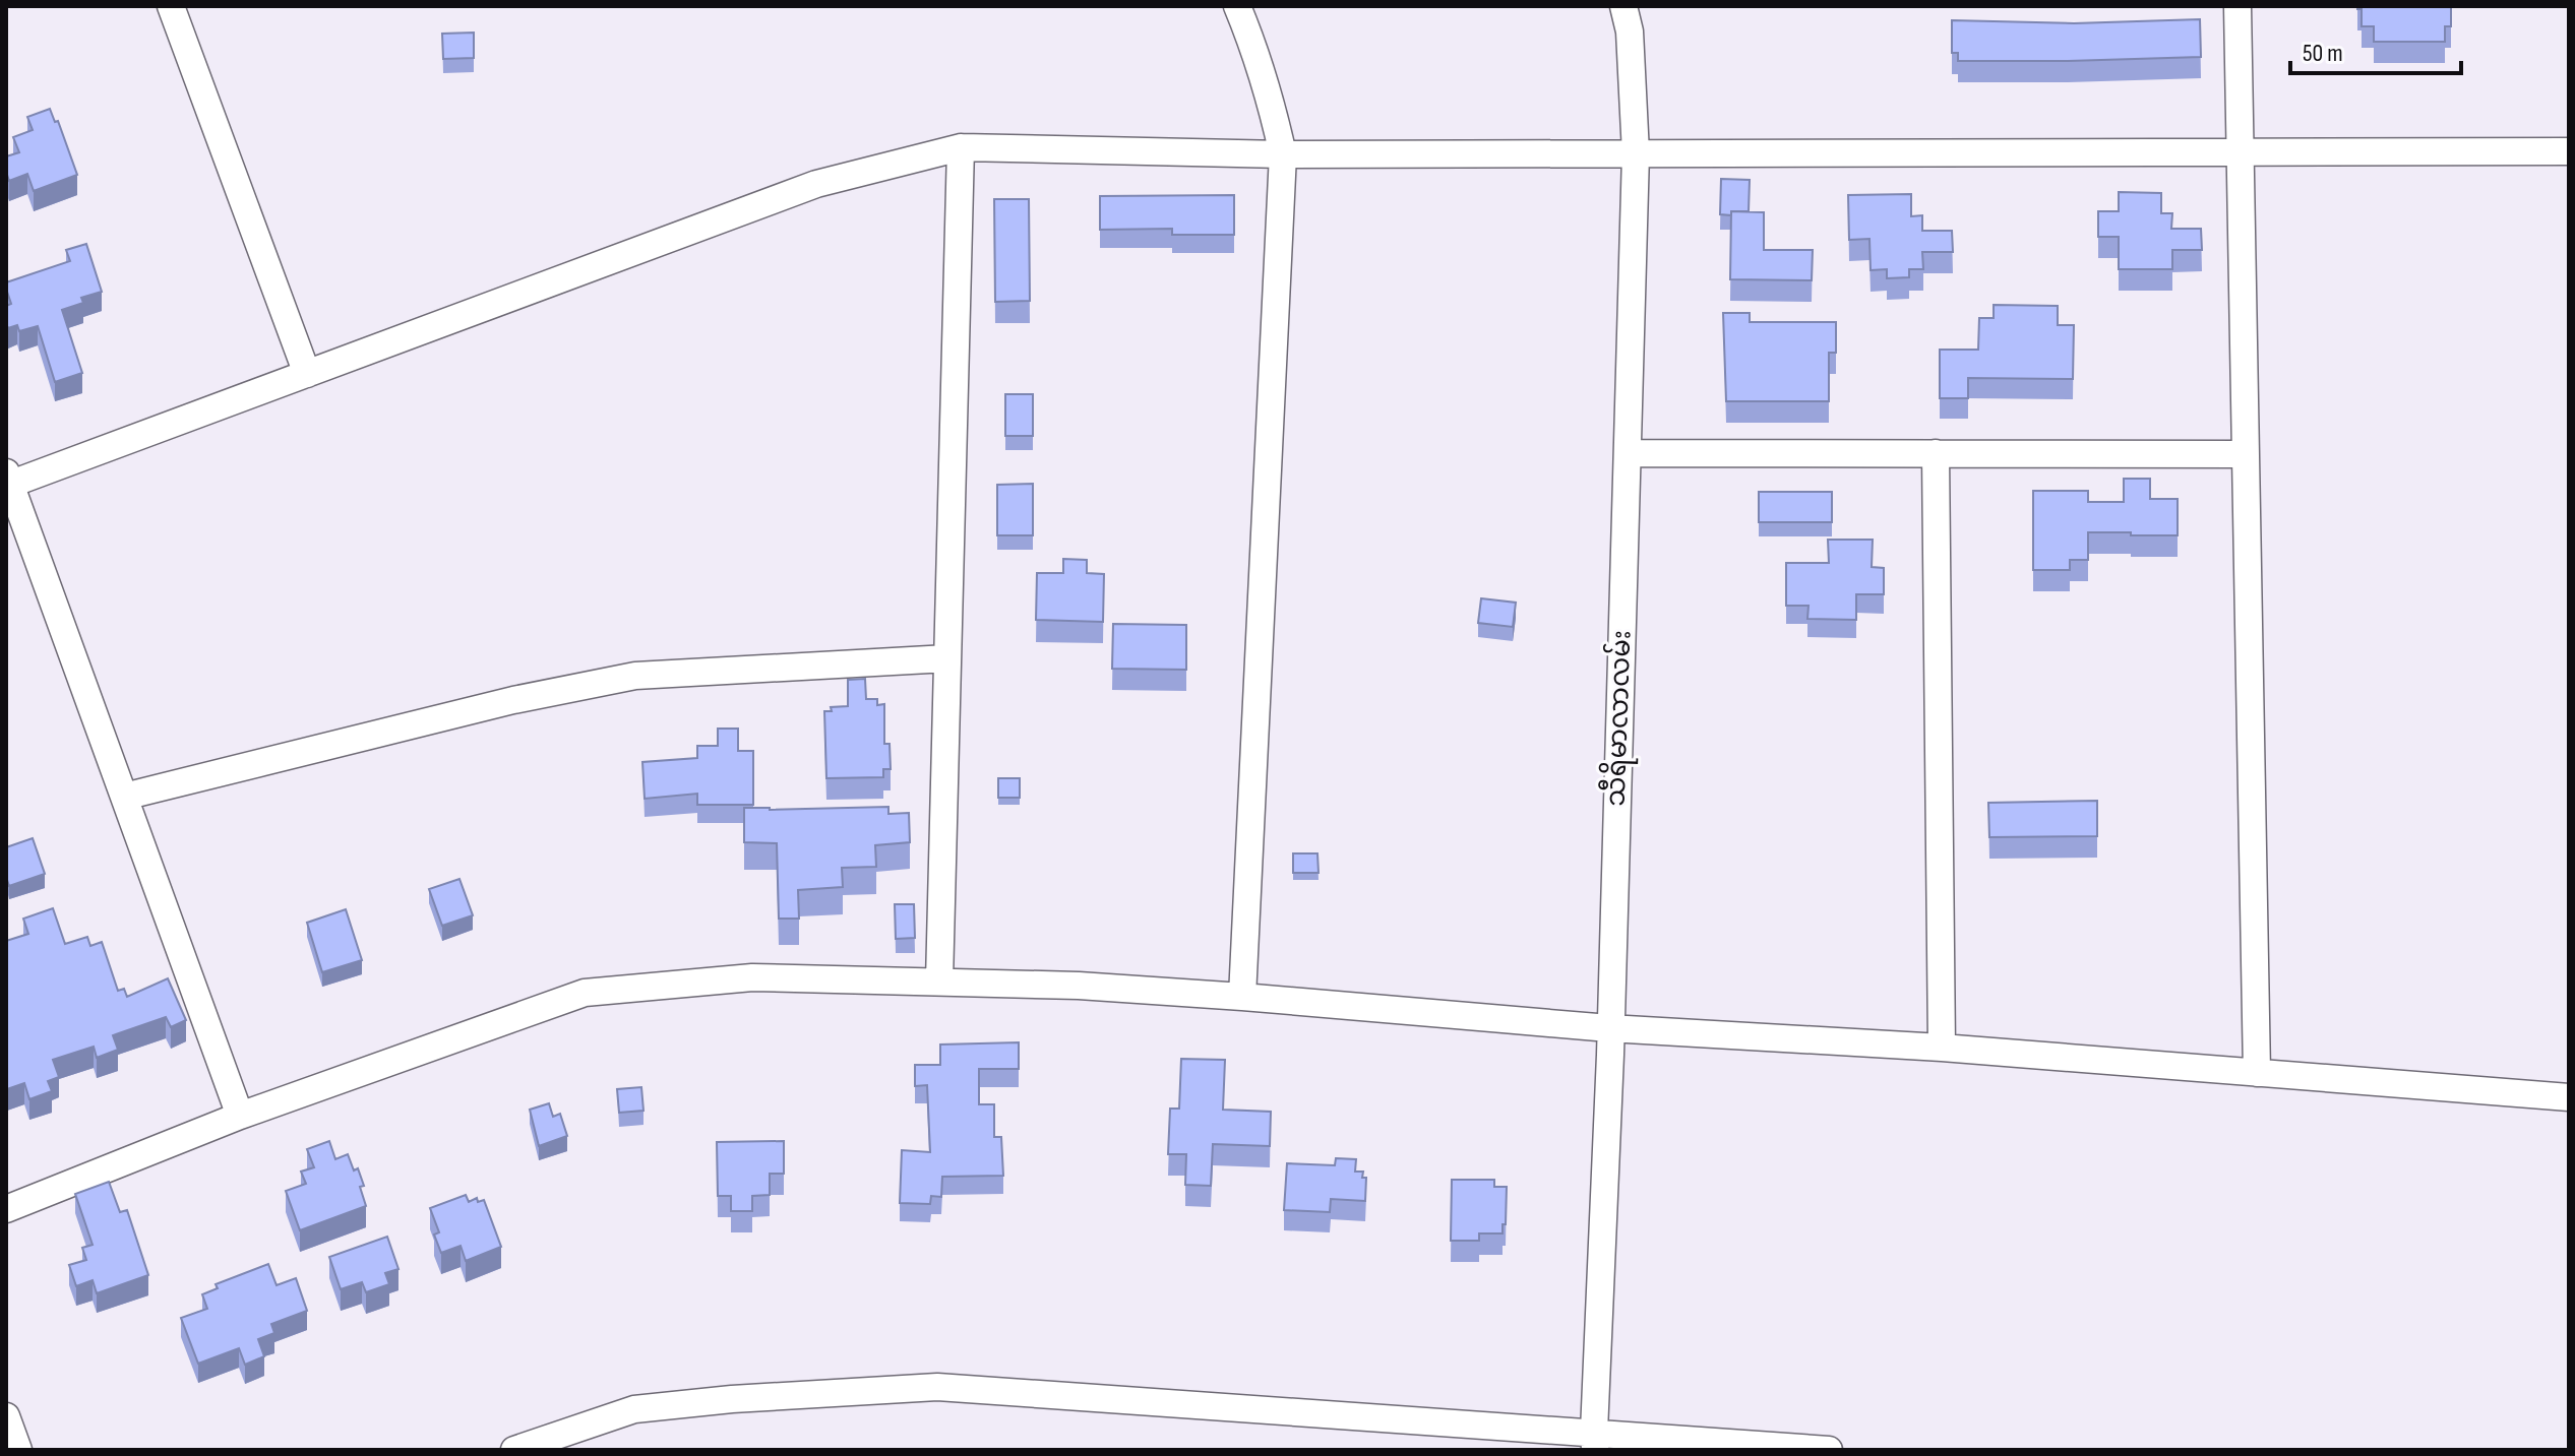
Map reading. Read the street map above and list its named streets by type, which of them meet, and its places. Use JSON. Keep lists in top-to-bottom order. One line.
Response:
{"streets":{"street":["သီရိမာလာလမ်း"]},"scale_bar":"50 m"}
